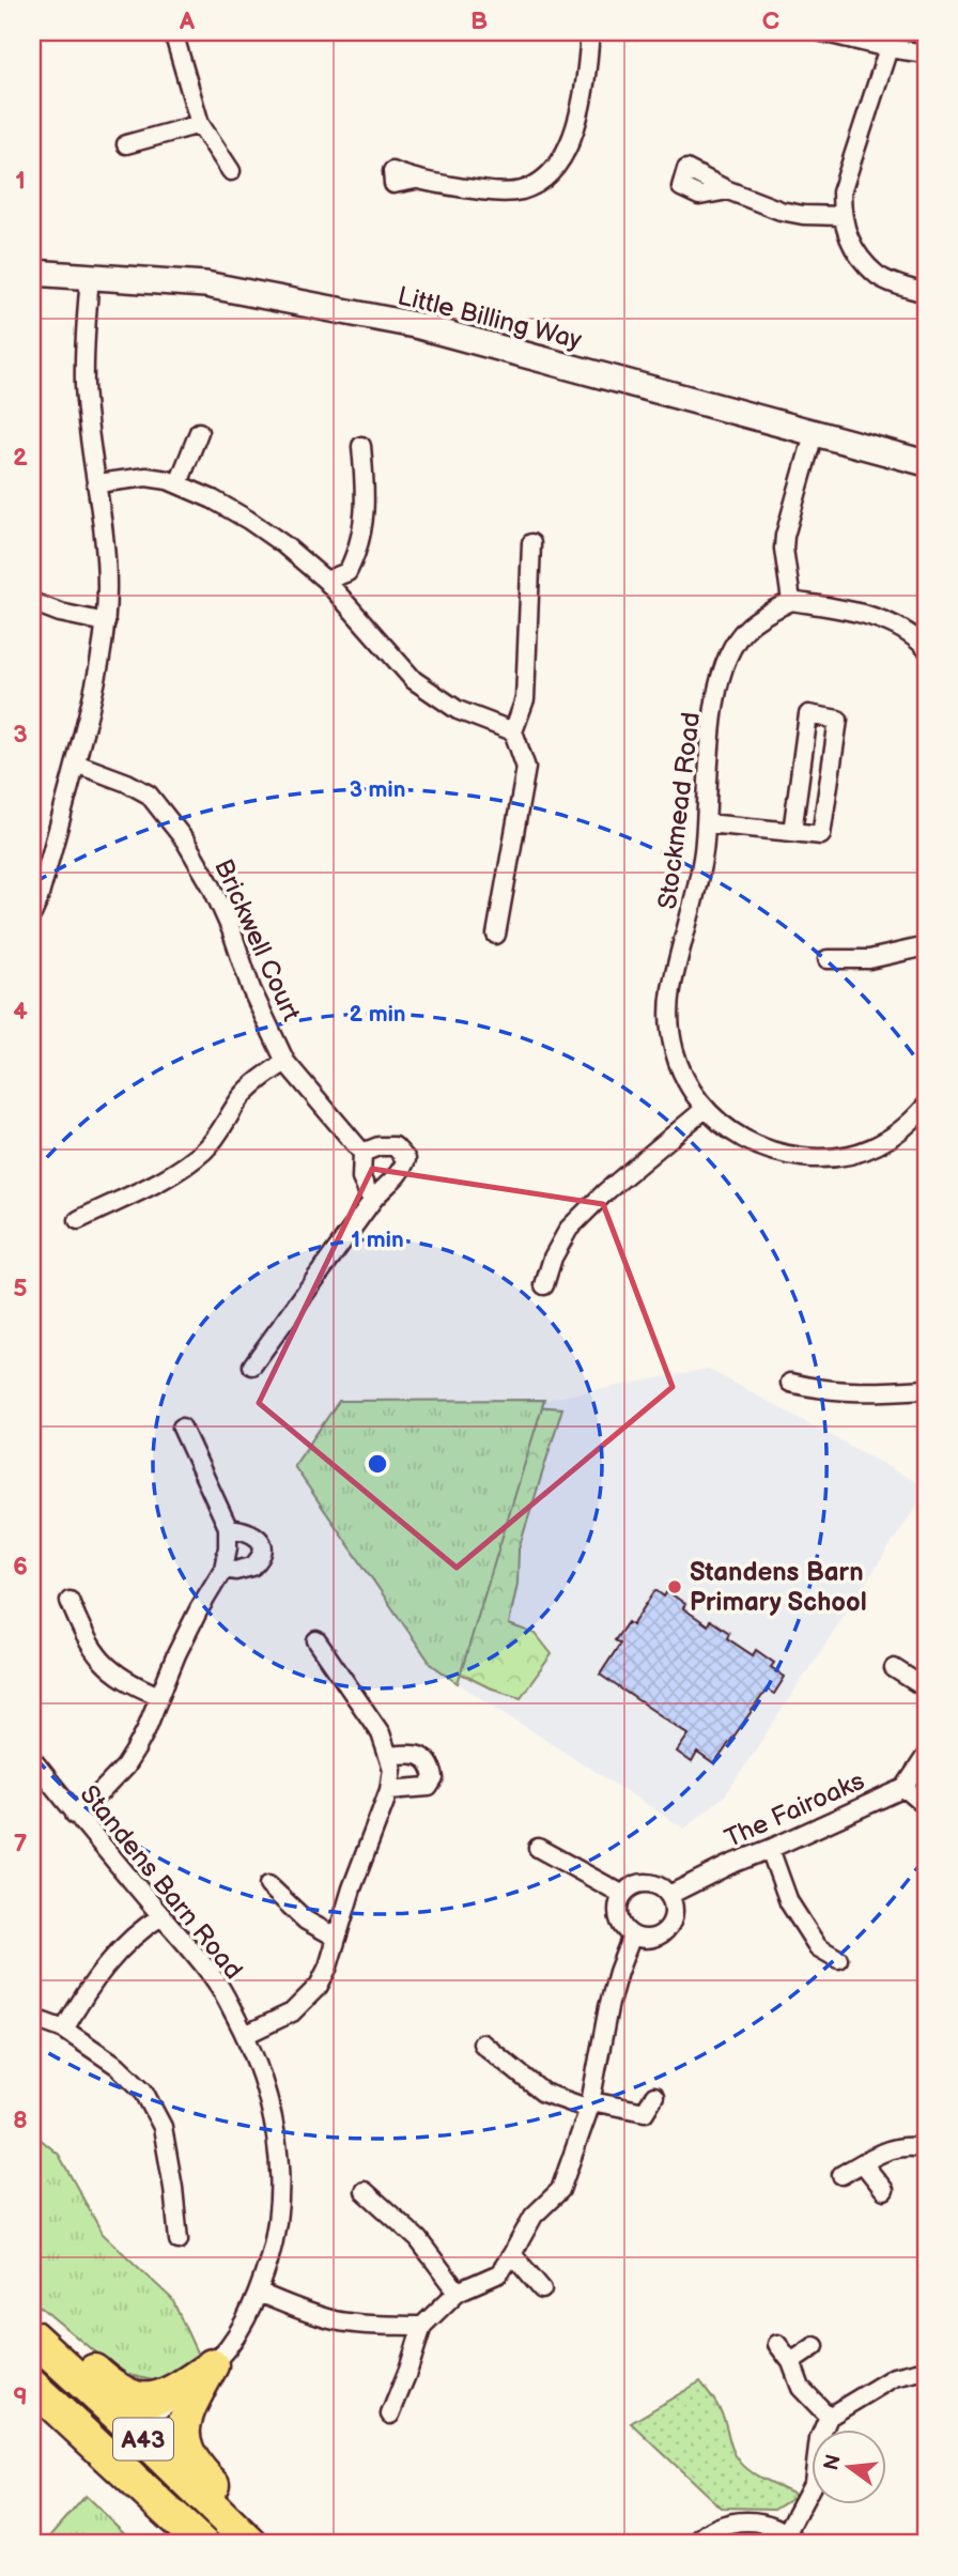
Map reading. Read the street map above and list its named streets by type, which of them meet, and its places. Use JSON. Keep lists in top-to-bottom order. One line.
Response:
{"streets":{"highway":["A43"],"street":["Little Billing Way","Stockmead Road","Brickwell Court","The Fairoaks","Standens Barn Road"]},"crossings":[["Standens Barn Road","A43"]],"places":["Standens Barn Primary School"],"north":"left","grid":{"columns":["A","B","C"],"rows":["1","2","3","4","5","6","7","8","9"]},"rings":["3 min","2 min","1 min"]}
